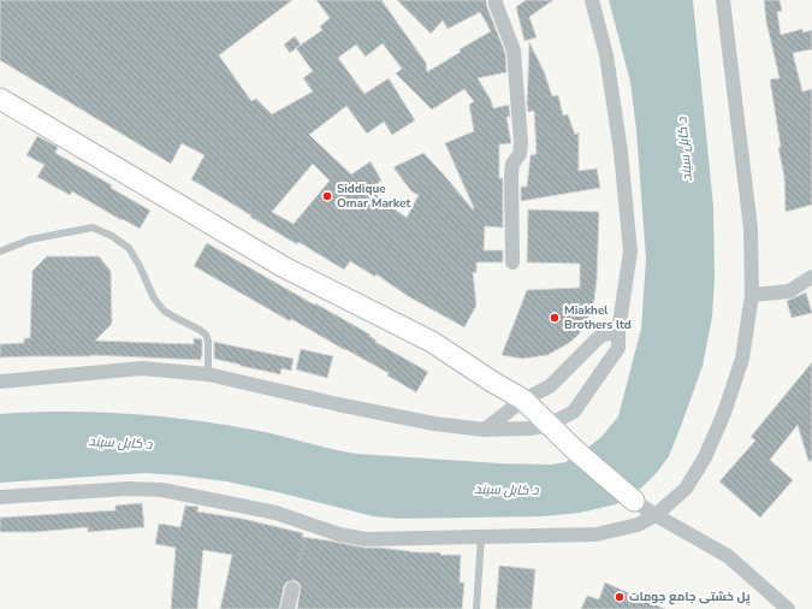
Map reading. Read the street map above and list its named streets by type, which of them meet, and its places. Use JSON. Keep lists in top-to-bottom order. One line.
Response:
{"water":["د کابل سيند"],"places":["Siddique Omar Market","Miakhel Brothers ltd","پل خشتی جامع جومات"]}
